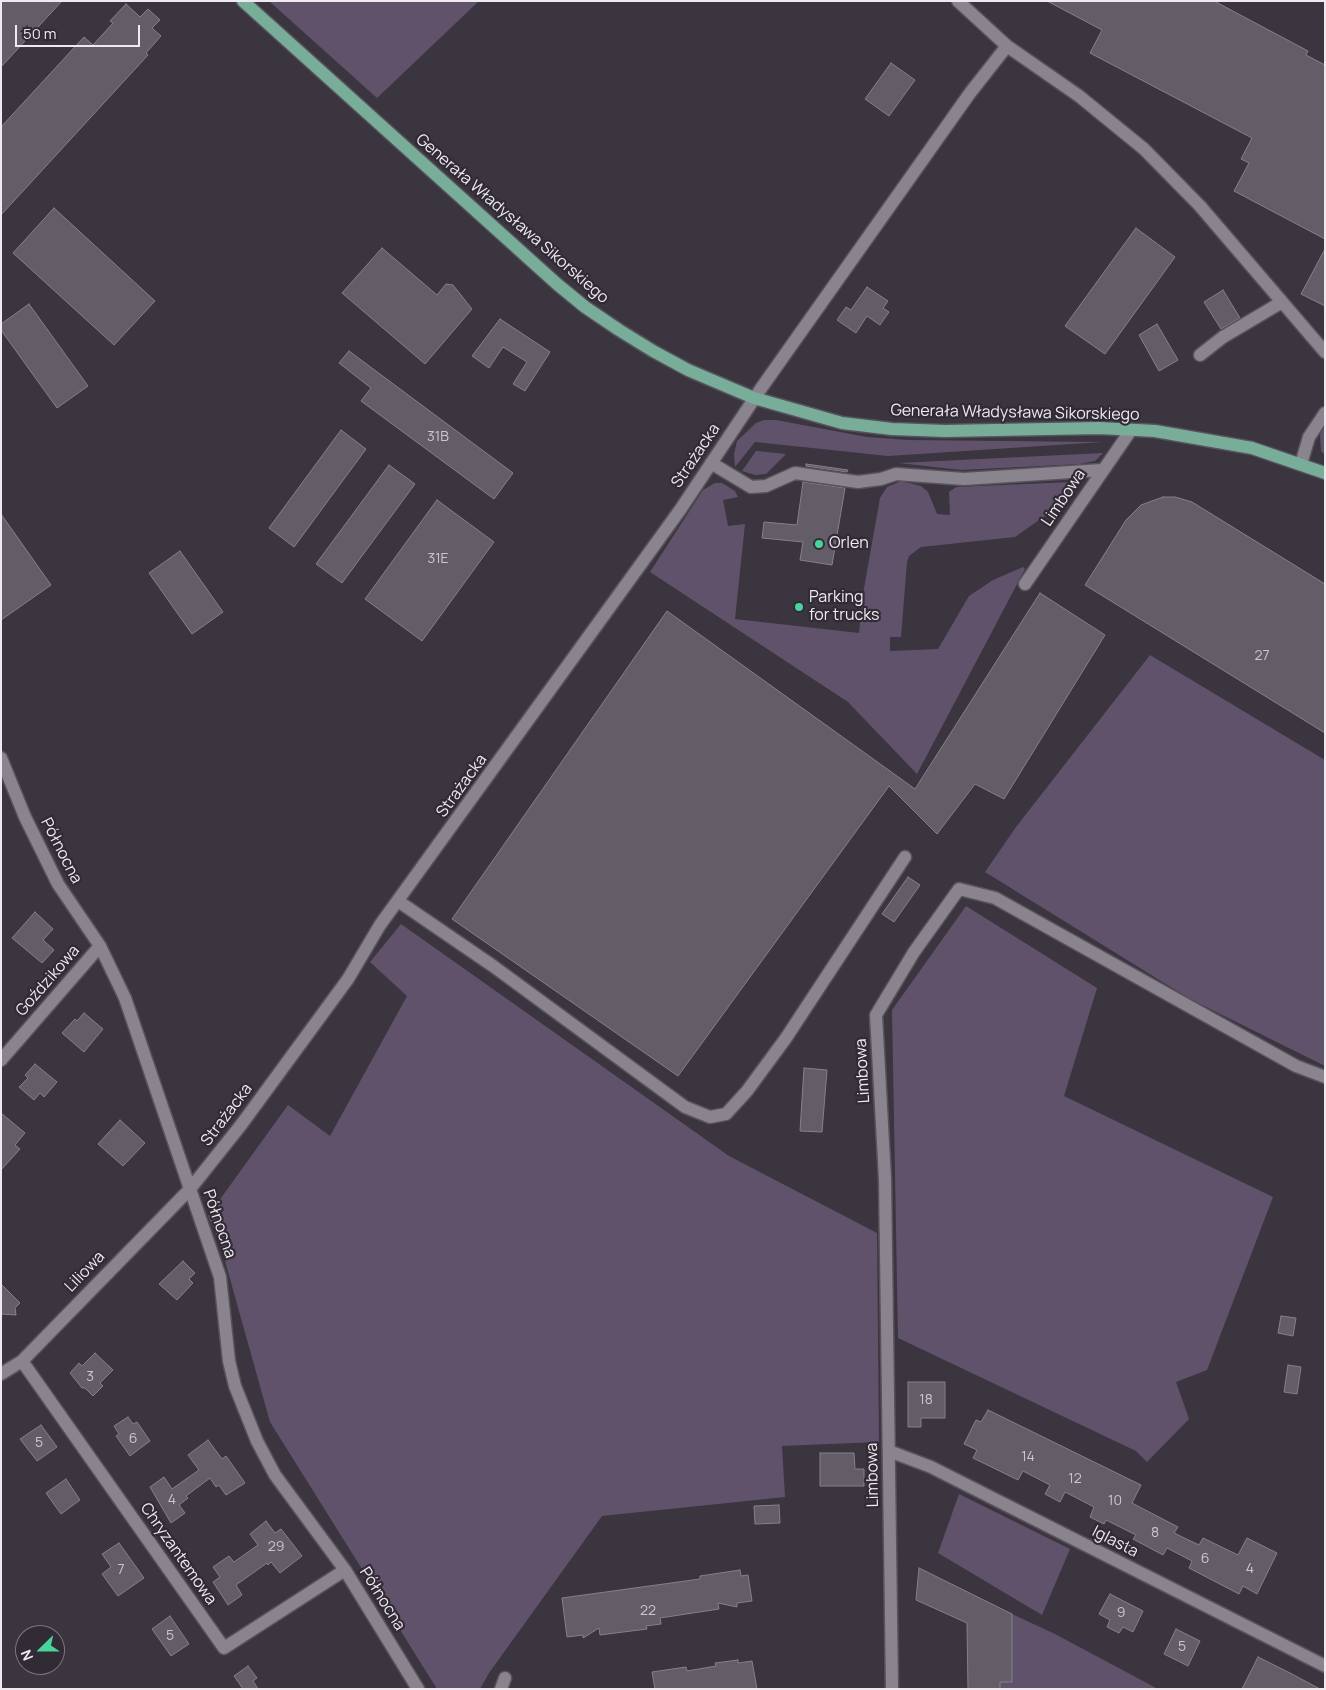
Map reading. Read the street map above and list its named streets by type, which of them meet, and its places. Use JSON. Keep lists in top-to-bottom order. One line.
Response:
{"streets":{"main road":["Generała Władysława Sikorskiego"],"street":["Strażacka","Limbowa","Północna","Goździkowa","Liliowa","Iglasta","Chryzantemowa"]},"crossings":[["Generała Władysława Sikorskiego","Strażacka"],["Generała Władysława Sikorskiego","Limbowa"],["Strażacka","Północna"],["Strażacka","Liliowa"],["Limbowa","Iglasta"],["Północna","Goździkowa"],["Północna","Liliowa"],["Północna","Chryzantemowa"],["Liliowa","Chryzantemowa"]],"places":["Orlen","Parking for trucks"],"house_numbers":["31B","31E","27","3","18","6","5","14","12","4","10","8","29","6","4","7","22","9","5","5"],"scale_bar":"50 m","north":"left"}
